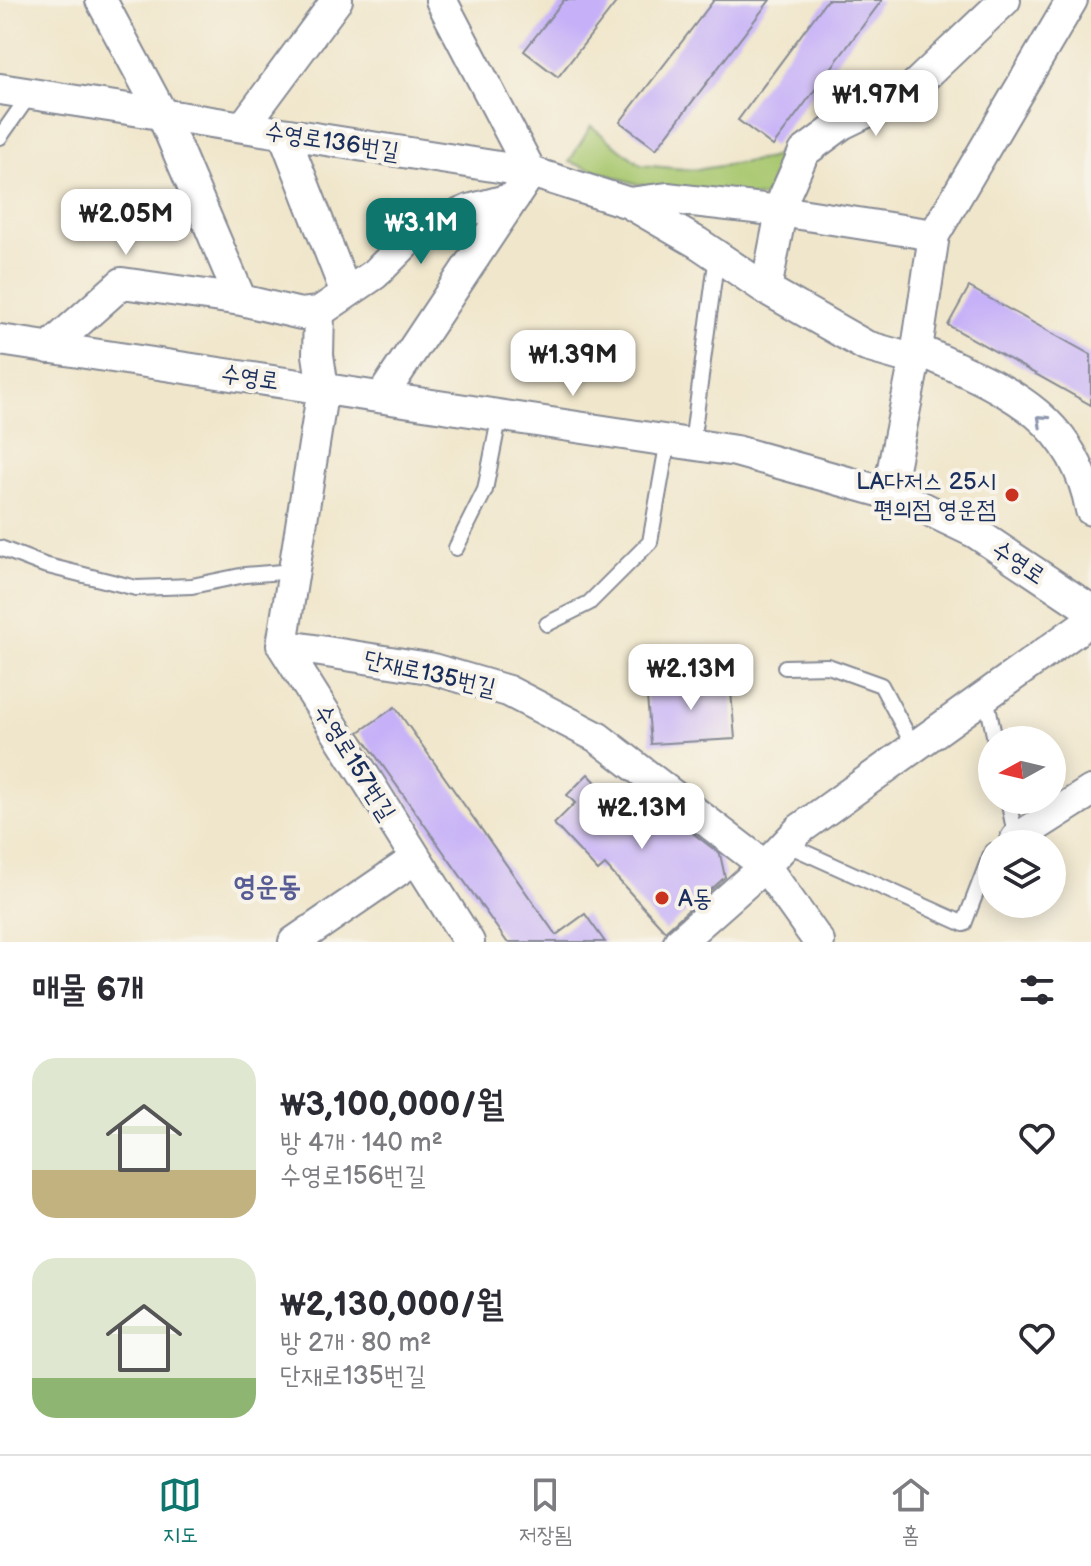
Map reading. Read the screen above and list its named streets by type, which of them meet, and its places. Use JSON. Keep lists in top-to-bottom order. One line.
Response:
{"streets":{"street":["수영로136번길","수영로","단재로135번길","수영로157번길"]},"crossings":[["단재로135번길","수영로157번길"]],"districts":["영운동"],"places":["LA다저스 25시 편의점 영운점","A동"],"north":"left","page":{"price":["₩1.97M","₩2.05M","₩3.1M","₩1.39M","₩2.13M","₩2.13M"],"heading":"매물 6개","list":[{"name":"₩3,100,000/월","note":"방 4개 · 140 m² · 수영로156번길"},{"name":"₩2,130,000/월","note":"방 2개 · 80 m² · 단재로135번길"}],"tabs":["지도","저장됨","홈"]}}
